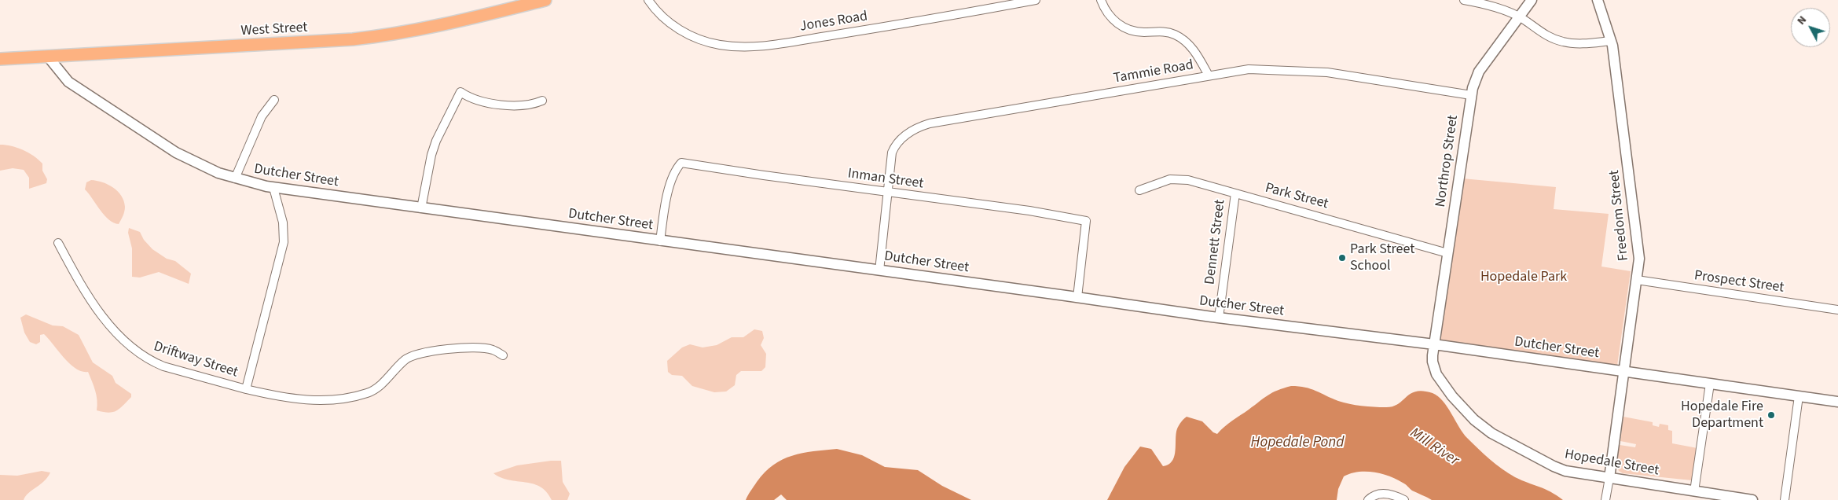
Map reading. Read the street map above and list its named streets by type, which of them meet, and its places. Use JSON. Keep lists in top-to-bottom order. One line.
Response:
{"streets":{"main road":["West Street"],"street":["Jones Road","Tammie Road","Northrop Street","Dutcher Street","Inman Street","Park Street","Freedom Street","Dennett Street","Prospect Street","Driftway Street","Hopedale Street"]},"crossings":[["West Street","Dutcher Street"],["Tammie Road","Northrop Street"],["Tammie Road","Dutcher Street"],["Tammie Road","Inman Street"],["Northrop Street","Dutcher Street"],["Northrop Street","Park Street"],["Northrop Street","Hopedale Street"],["Dutcher Street","Inman Street"],["Dutcher Street","Freedom Street"],["Dutcher Street","Dennett Street"],["Dutcher Street","Driftway Street"],["Dutcher Street","Hopedale Street"],["Park Street","Dennett Street"],["Freedom Street","Prospect Street"],["Freedom Street","Hopedale Street"]],"water":["Hopedale Pond","Mill River"],"parks":["Hopedale Park"],"places":["Park Street School","Hopedale Fire Department"],"north":"top left"}
